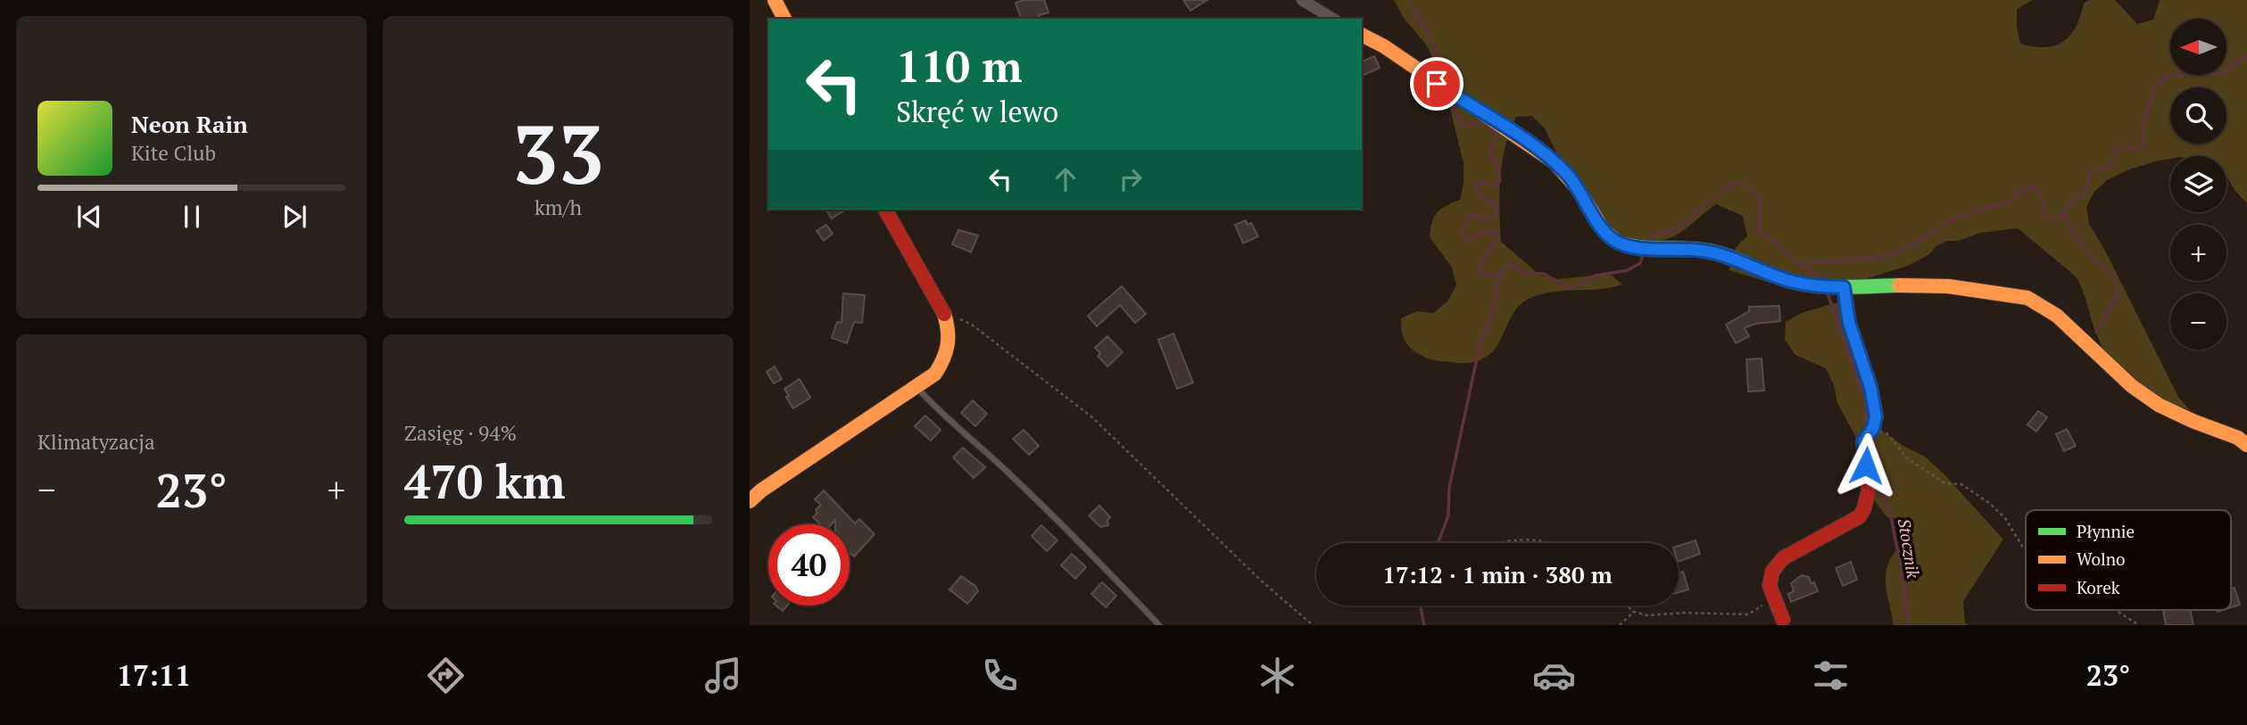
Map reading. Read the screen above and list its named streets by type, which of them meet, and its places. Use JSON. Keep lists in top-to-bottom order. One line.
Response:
{"water":["Stocznik"],"legend":["Płynnie","Wolno","Korek"],"north":"left","page":{"tile":[["33","km/h"],"Klimatyzacja",["Zasięg · 94%","470 km"]],"map_buttons":["+","−"],"turn":["110 m","Skręć w lewo"],"song":["Neon Rain","Kite Club"],"heat":["−","23°","+"],"limit":"40","trip":"17:12 · 1 min · 380 m","tabs":["17:11","23°"]}}
